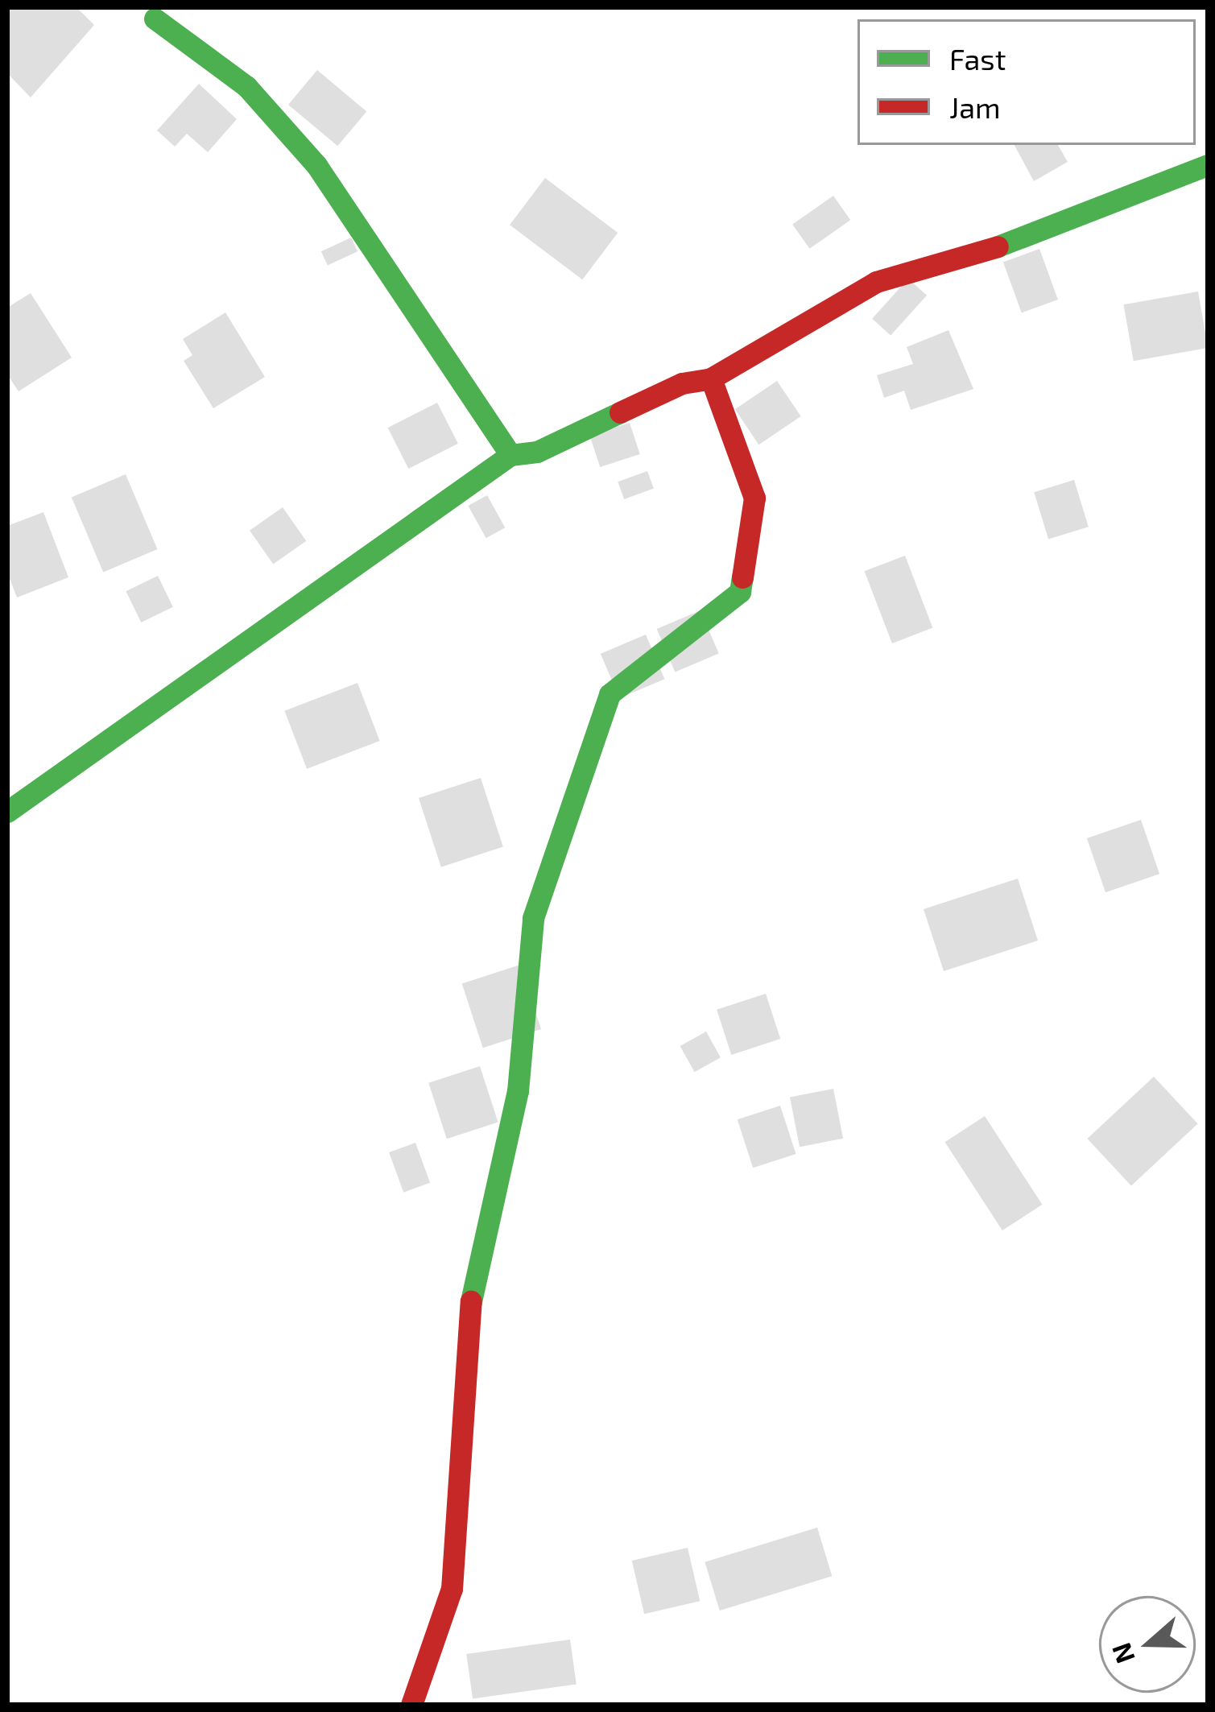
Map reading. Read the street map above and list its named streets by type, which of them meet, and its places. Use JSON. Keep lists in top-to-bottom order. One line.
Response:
{"legend":["Fast","Jam"],"north":"left"}
